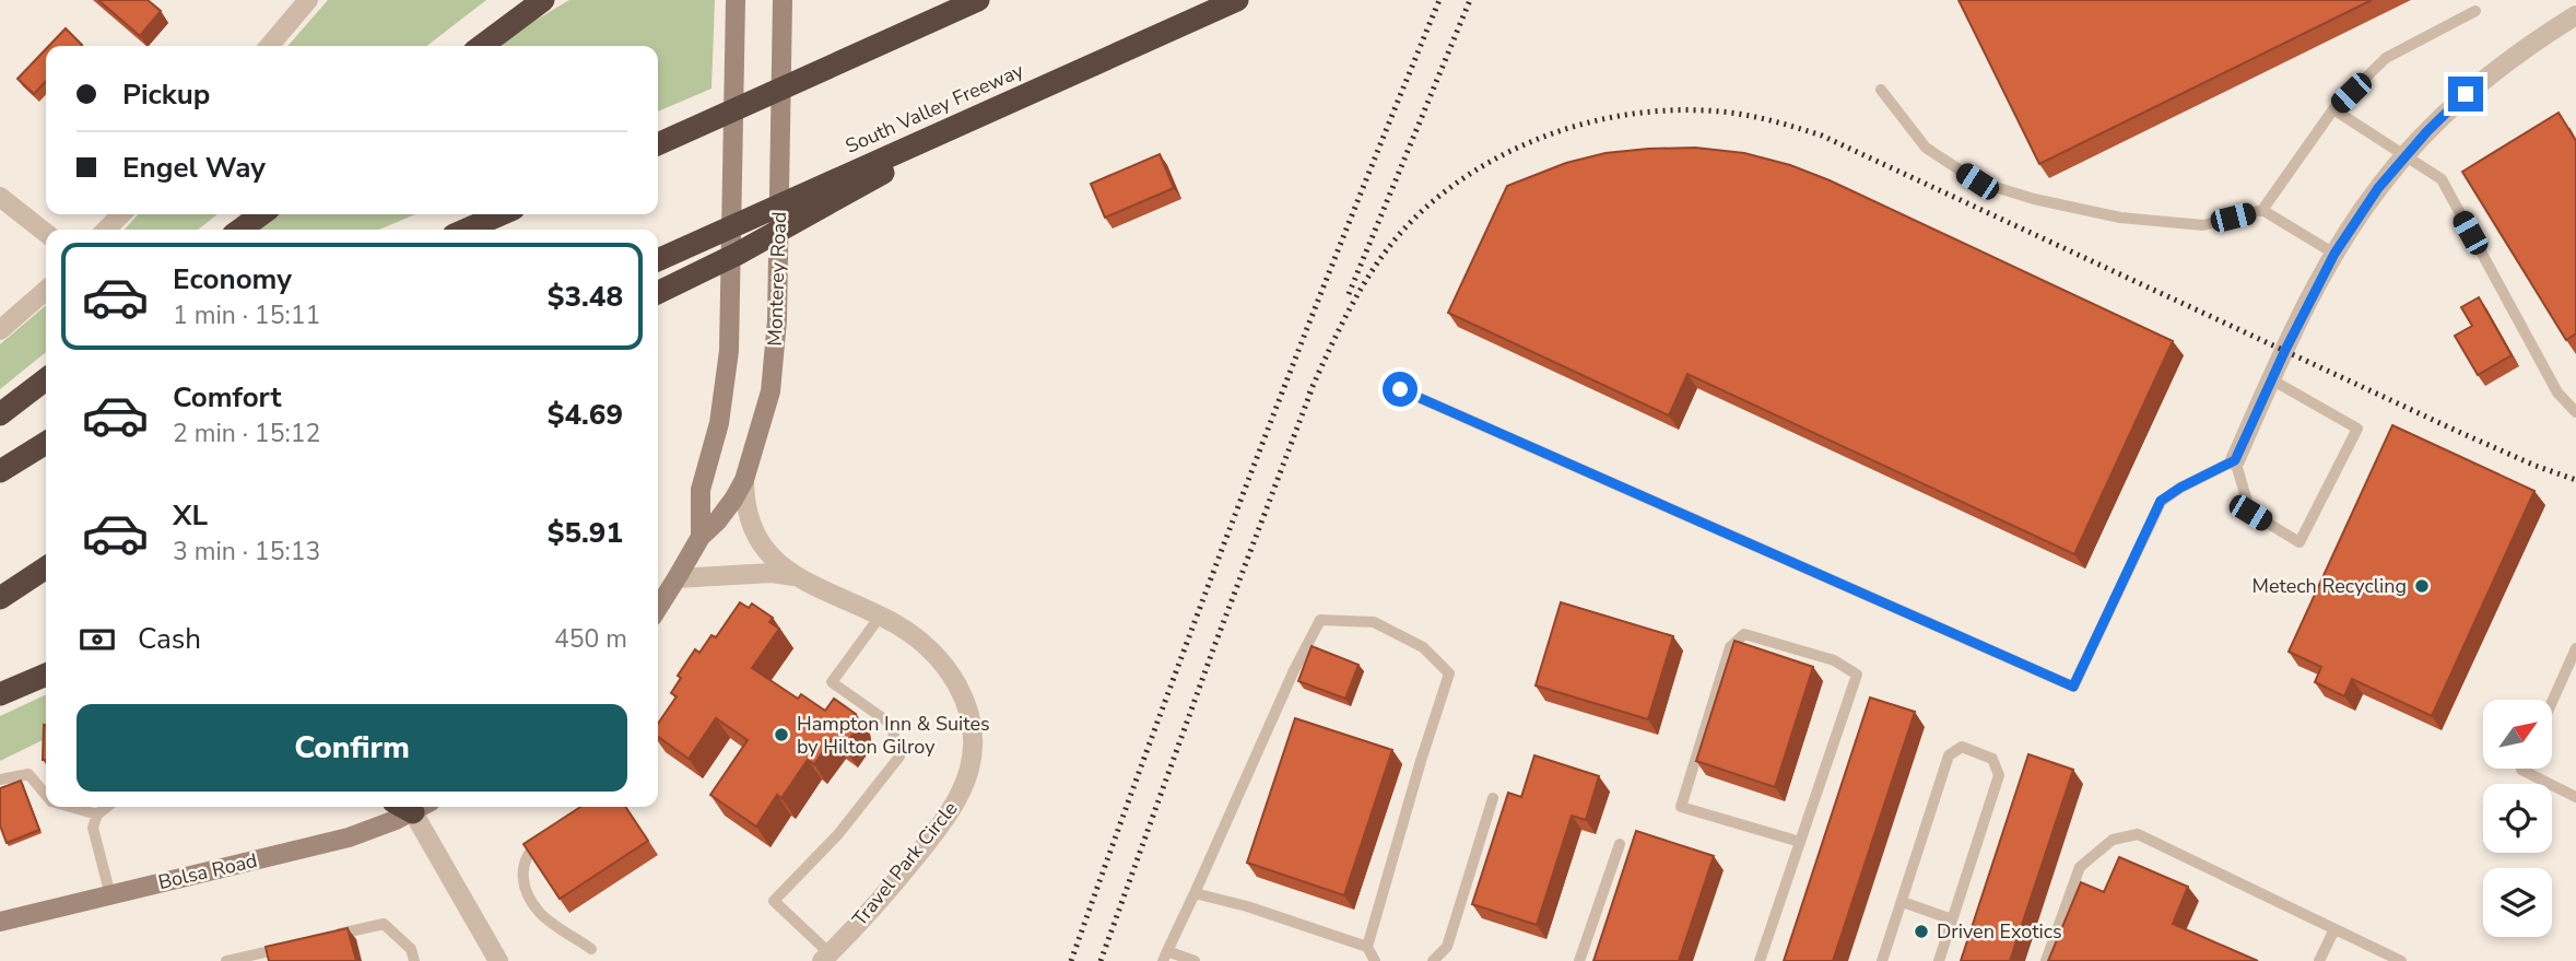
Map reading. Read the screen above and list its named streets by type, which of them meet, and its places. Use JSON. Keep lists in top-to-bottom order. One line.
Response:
{"streets":{"highway":["South Valley Freeway"],"main road":["Monterey Road","Bolsa Road"],"street":["Travel Park Circle"]},"crossings":[["Monterey Road","Travel Park Circle"]],"places":["Metech Recycling","Hampton Inn & Suites by Hilton Gilroy","Driven Exotics"],"north":"top right","page":{"banner":["Pickup","Engel Way"],"list":[{"name":"Economy","note":"1 min · 15:11","value":"$3.48"},{"name":"Comfort","note":"2 min · 15:12","value":"$4.69"},{"name":"XL","note":"3 min · 15:13","value":"$5.91"}],"pay":["Cash","450 m"],"buttons":"Confirm"}}
